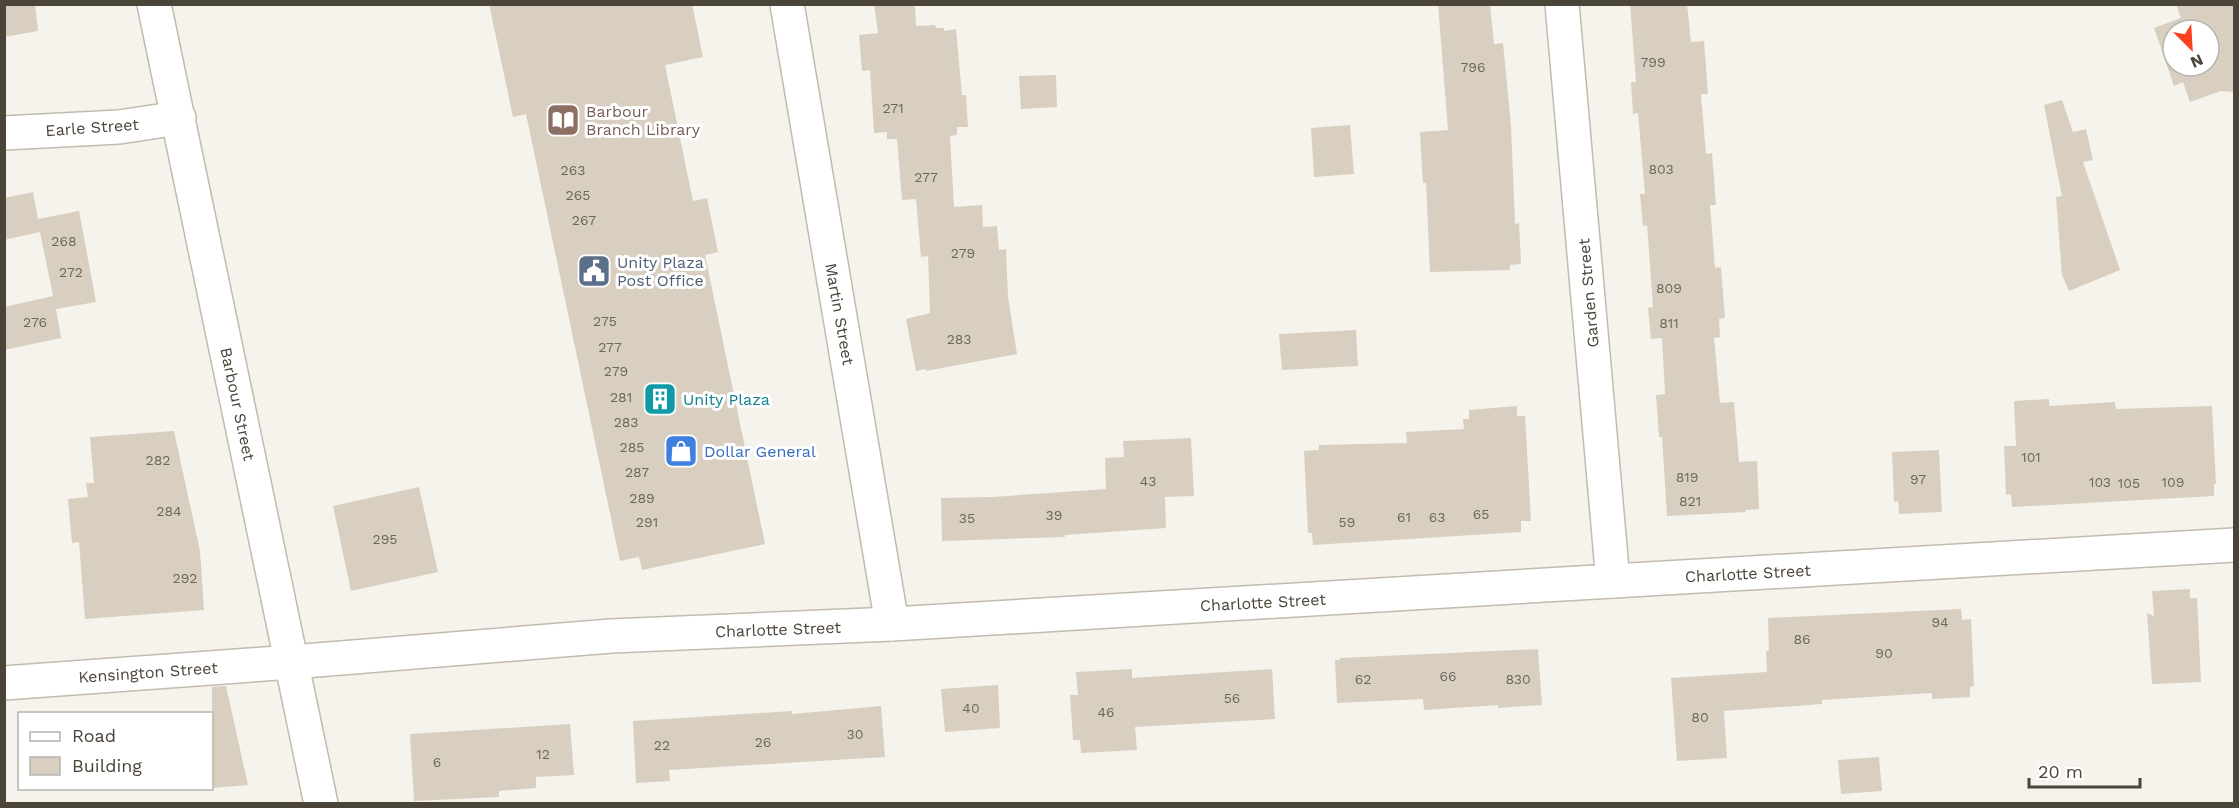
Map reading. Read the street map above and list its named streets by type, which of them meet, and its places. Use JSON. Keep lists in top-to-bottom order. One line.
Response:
{"streets":{"street":["Earle Street","Garden Street","Martin Street","Barbour Street","Charlotte Street","Kensington Street"]},"crossings":[["Earle Street","Barbour Street"],["Garden Street","Charlotte Street"],["Martin Street","Charlotte Street"],["Barbour Street","Charlotte Street"],["Barbour Street","Kensington Street"],["Charlotte Street","Kensington Street"]],"places":{"library":["Barbour Branch Library"],"public building":["Unity Plaza Post Office"],"building":["Unity Plaza"],"shop":["Dollar General"]},"house_numbers":["799","796","271","803","263","277","265","267","268","279","272","809","275","276","811","283","277","279","281","283","285","101","282","287","819","97","43","103","109","105","289","821","284","65","39","61","63","35","291","59","295","292","94","86","90","66","62","830","56","40","46","80","30","26","22","12","6"],"legend":["Road","Building"],"scale_bar":"20 m","north":"bottom right"}
